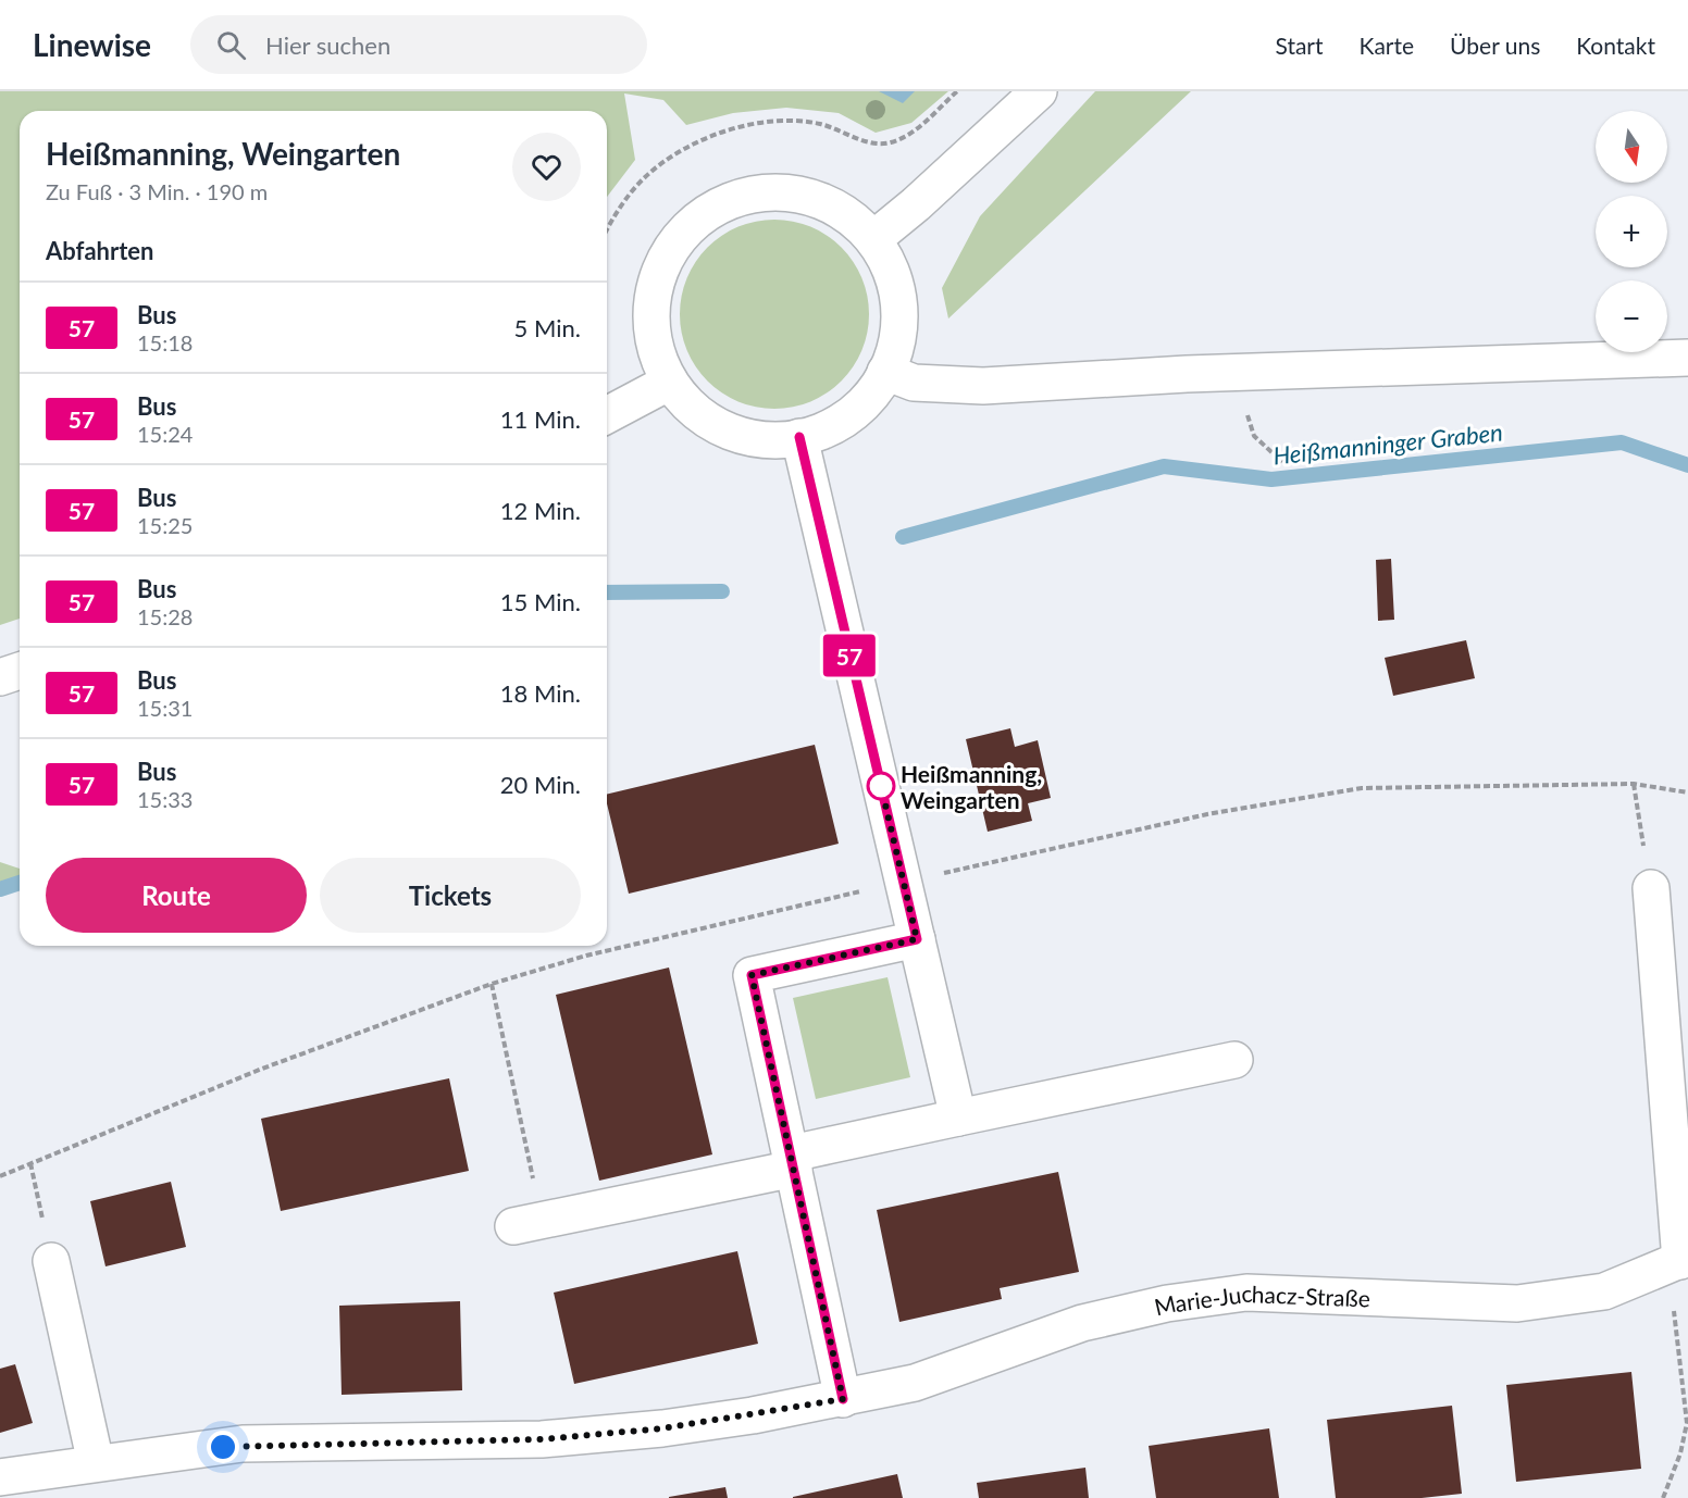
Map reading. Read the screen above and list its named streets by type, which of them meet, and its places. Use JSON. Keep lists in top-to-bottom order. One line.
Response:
{"streets":{"street":["Marie-Juchacz-Straße"]},"water":["Heißmanninger Graben"],"places":["Heißmanning, Weingarten"],"lines":["bus line 57"],"north":"bottom","page":{"header":"Linewise","search":"Hier suchen","nav":["Start","Karte","Über uns","Kontakt"],"on_map":"57","map_buttons":["+","−"],"heading":[["Heißmanning, Weingarten","Zu Fuß · 3 Min. · 190 m"],"Abfahrten"],"list":[{"mark":"57","name":"Bus","note":"15:18","value":"5 Min."},{"mark":"57","name":"Bus","note":"15:24","value":"11 Min."},{"mark":"57","name":"Bus","note":"15:25","value":"12 Min."},{"mark":"57","name":"Bus","note":"15:28","value":"15 Min."},{"mark":"57","name":"Bus","note":"15:31","value":"18 Min."},{"mark":"57","name":"Bus","note":"15:33","value":"20 Min."}],"buttons":["Route","Tickets"]}}
